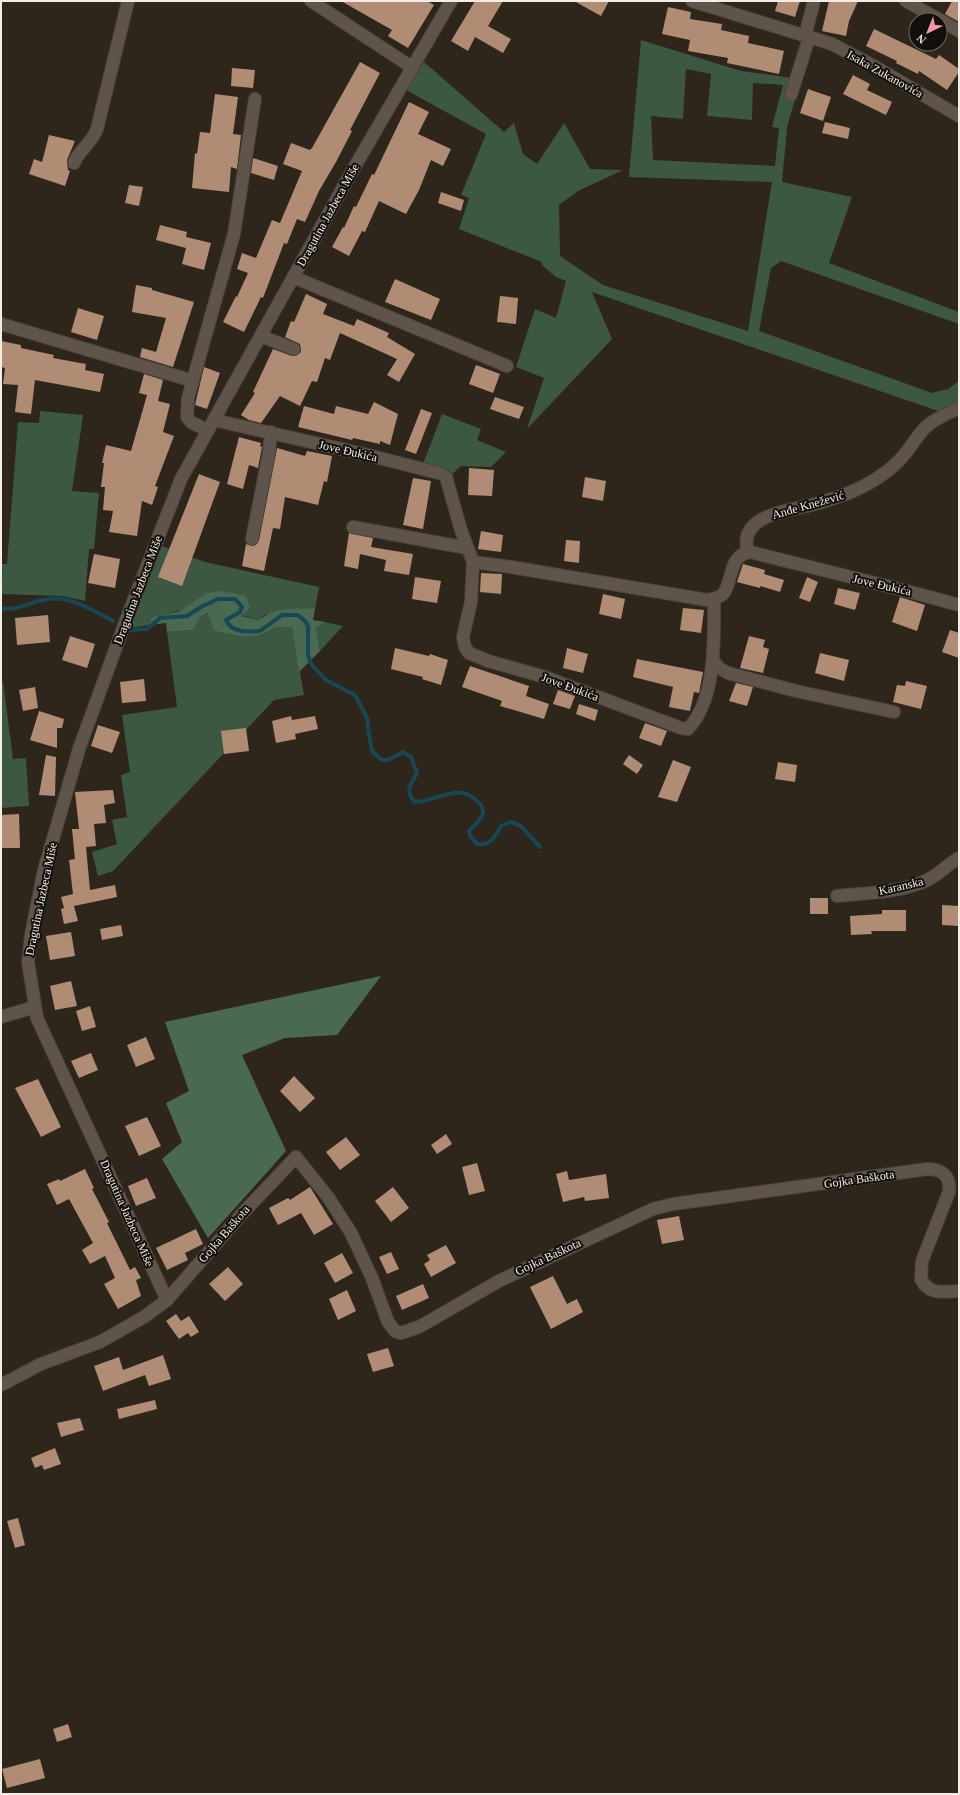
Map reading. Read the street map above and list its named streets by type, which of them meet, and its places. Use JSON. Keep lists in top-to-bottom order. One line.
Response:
{"streets":{"street":["Isaka Zukanovića","Dragutina Jazbeca Miše","Jove Đukića","Anđe Knežević","Karanska","Gojka Baškota"]},"crossings":[["Dragutina Jazbeca Miše","Jove Đukića"],["Dragutina Jazbeca Miše","Gojka Baškota"],["Jove Đukića","Anđe Knežević"]],"north":"bottom left"}
